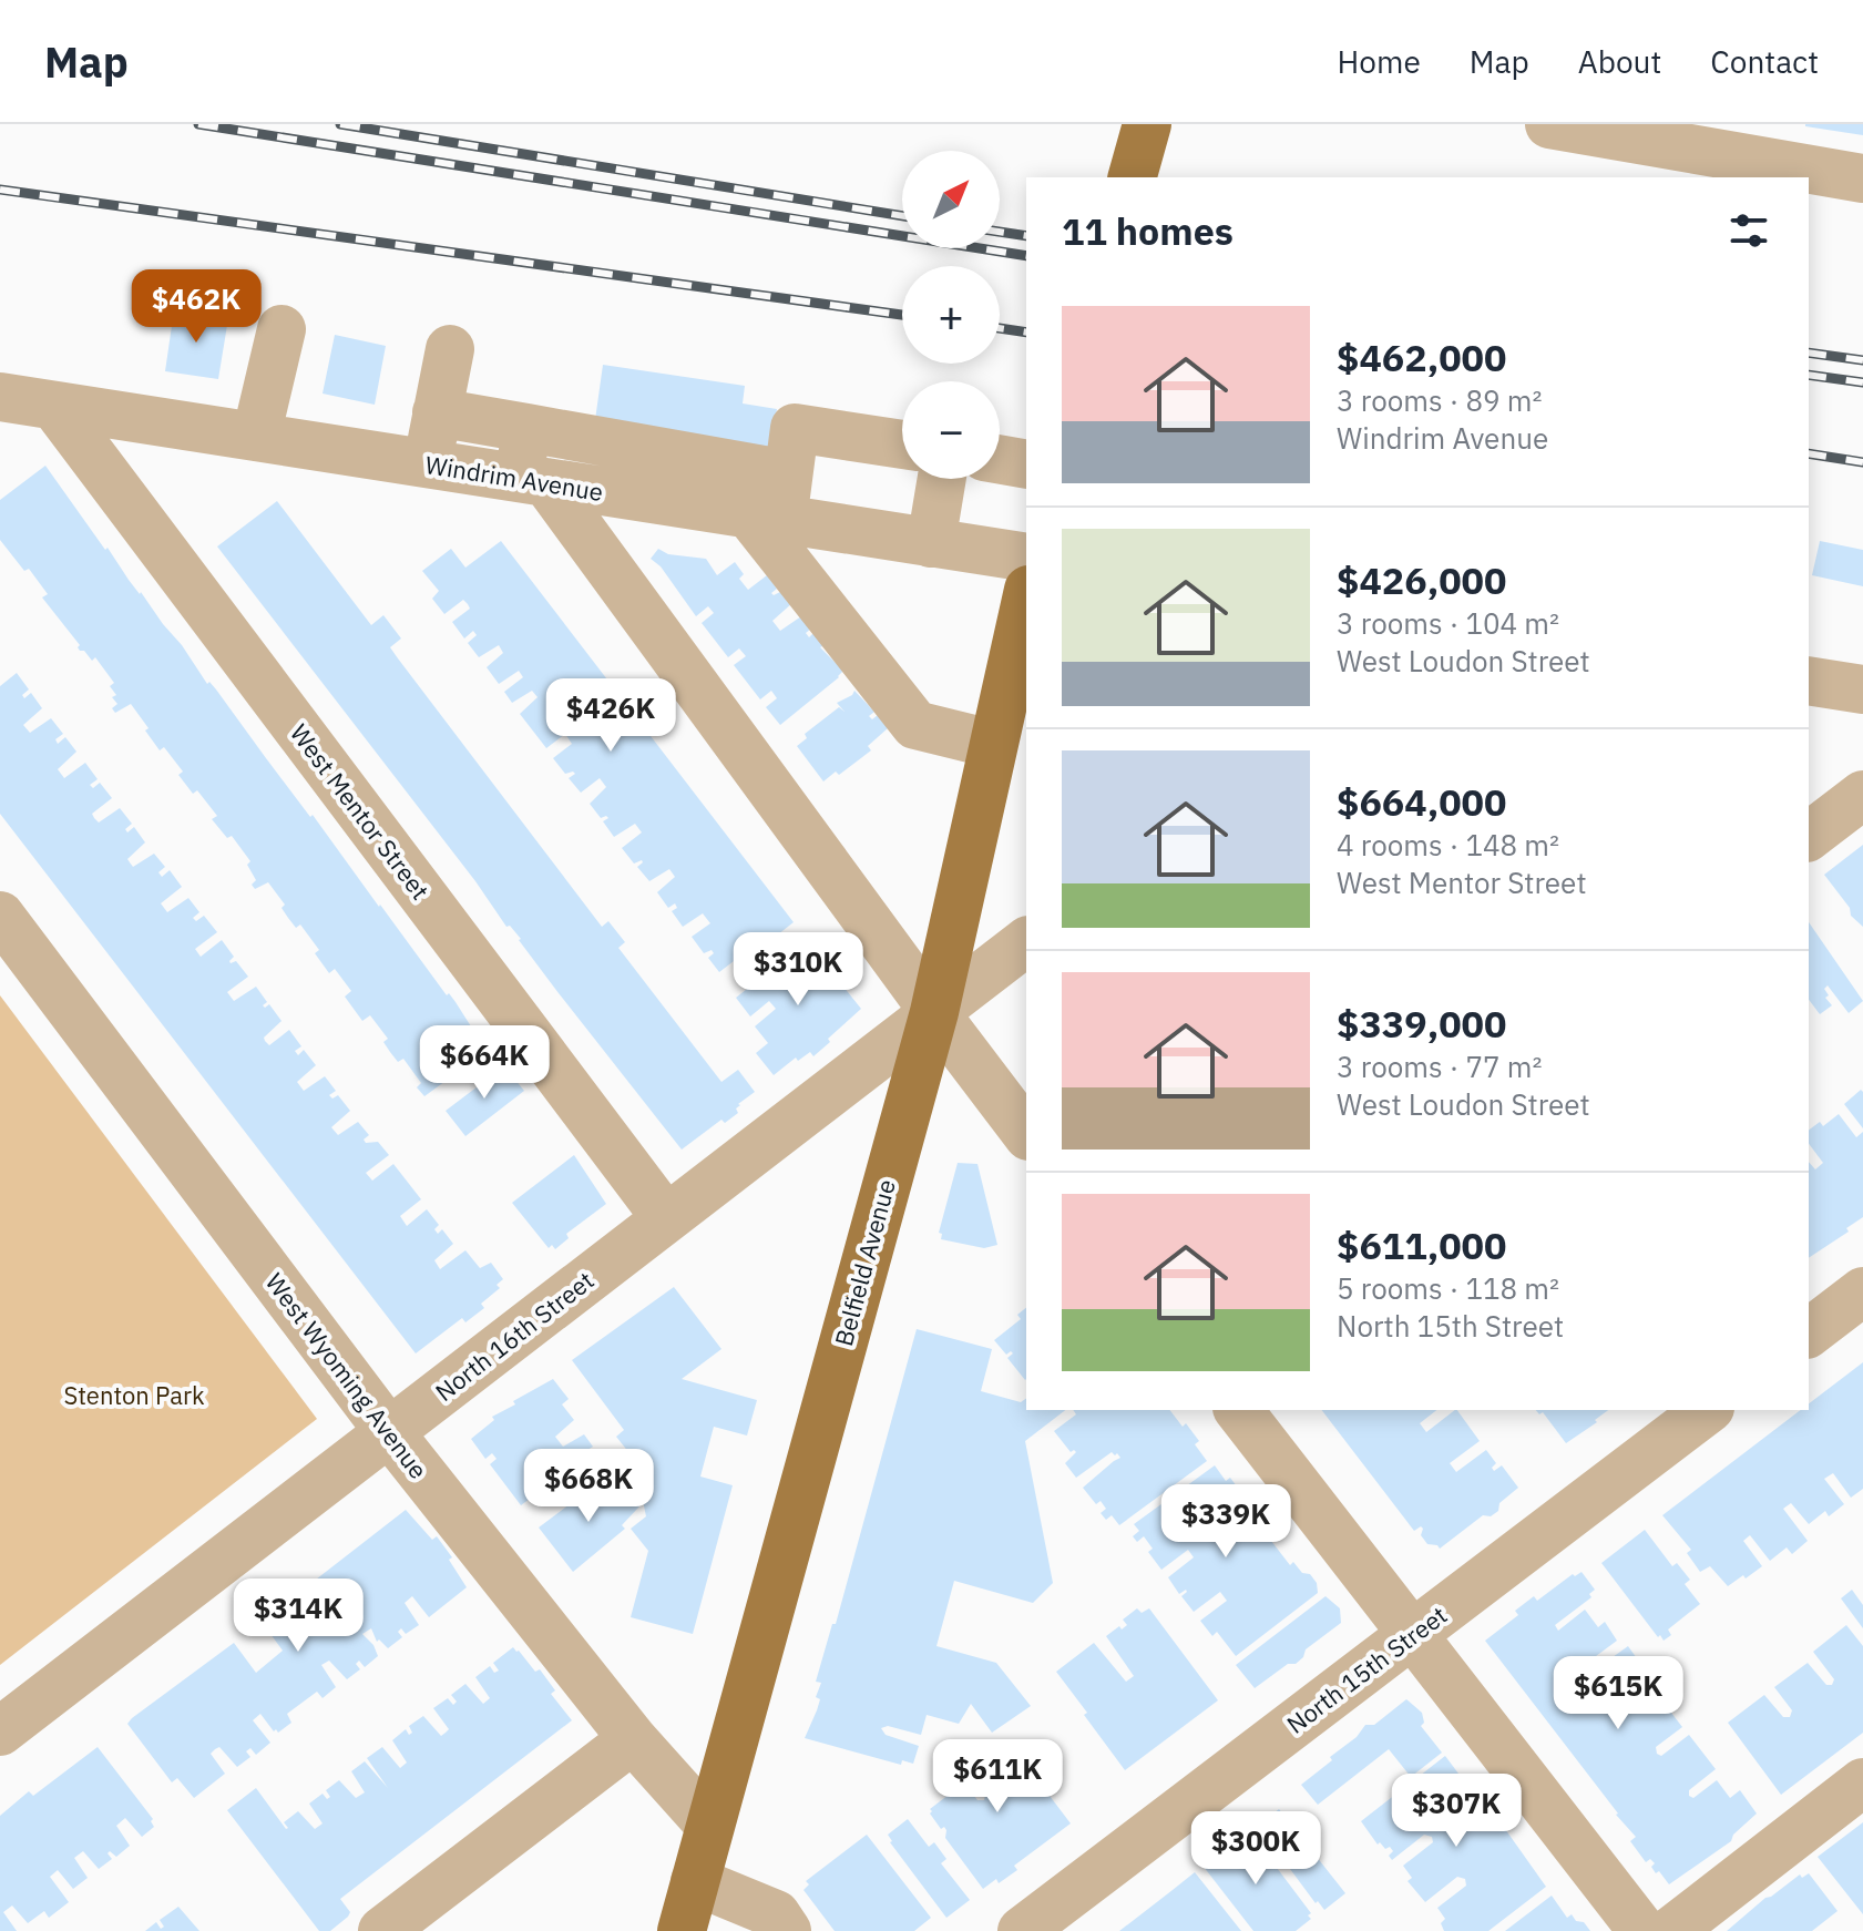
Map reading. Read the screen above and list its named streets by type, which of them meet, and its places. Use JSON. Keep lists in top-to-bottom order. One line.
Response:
{"streets":{"main road":["Belfield Avenue"],"street":["Windrim Avenue","West Mentor Street","North 16th Street","West Wyoming Avenue","North 15th Street"]},"crossings":[["Windrim Avenue","West Mentor Street"],["West Mentor Street","North 16th Street"],["Belfield Avenue","North 16th Street"],["Belfield Avenue","West Wyoming Avenue"],["North 16th Street","West Wyoming Avenue"]],"parks":["Stenton Park"],"north":"top right","page":{"header":"Map","nav":["Home","Map","About","Contact"],"map_buttons":["+","−"],"heading":"11 homes","price":["$462K","$426K","$310K","$664K","$668K","$339K","$314K","$615K","$611K","$307K","$300K"],"list":[{"name":"$462,000","note":"3 rooms · 89 m² · Windrim Avenue"},{"name":"$426,000","note":"3 rooms · 104 m² · West Loudon Street"},{"name":"$664,000","note":"4 rooms · 148 m² · West Mentor Street"},{"name":"$339,000","note":"3 rooms · 77 m² · West Loudon Street"},{"name":"$611,000","note":"5 rooms · 118 m² · North 15th Street"}]}}
